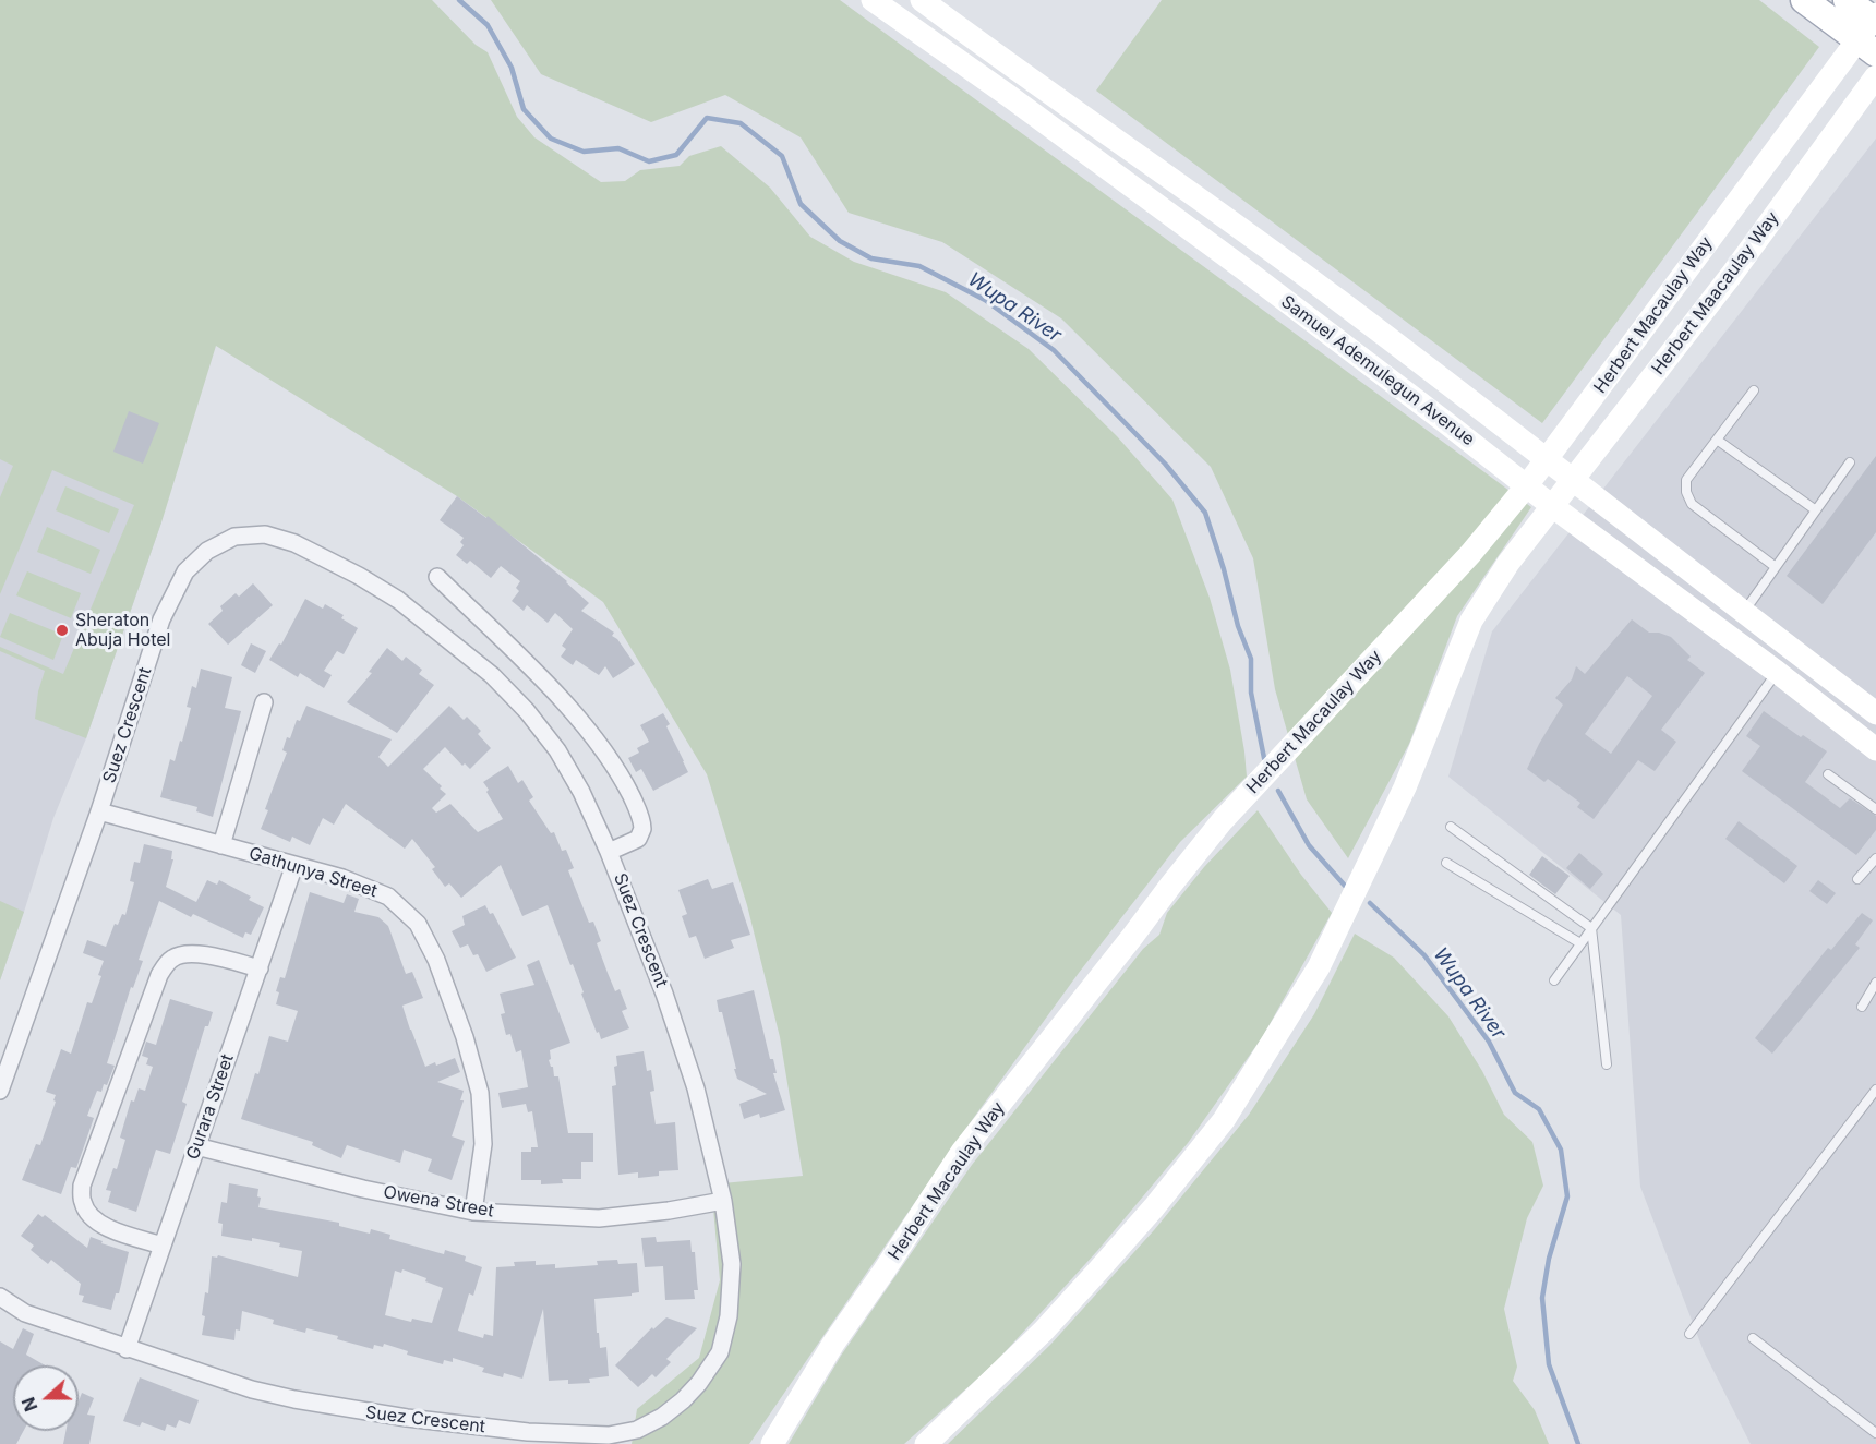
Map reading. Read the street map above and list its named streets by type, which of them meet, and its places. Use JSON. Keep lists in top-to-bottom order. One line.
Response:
{"streets":{"main road":["Herbert Maacaulay Way","Herbert Macaulay Way","Samuel Ademulegun Avenue"],"street":["Suez Crescent","Gathunya Street","Gurara Street","Owena Street"]},"crossings":[["Herbert Maacaulay Way","Samuel Ademulegun Avenue"],["Herbert Macaulay Way","Samuel Ademulegun Avenue"],["Suez Crescent","Gathunya Street"],["Suez Crescent","Gurara Street"],["Suez Crescent","Owena Street"],["Gathunya Street","Gurara Street"],["Gathunya Street","Owena Street"],["Gurara Street","Owena Street"]],"water":["Wupa River"],"places":["Sheraton Abuja Hotel"],"north":"left"}
